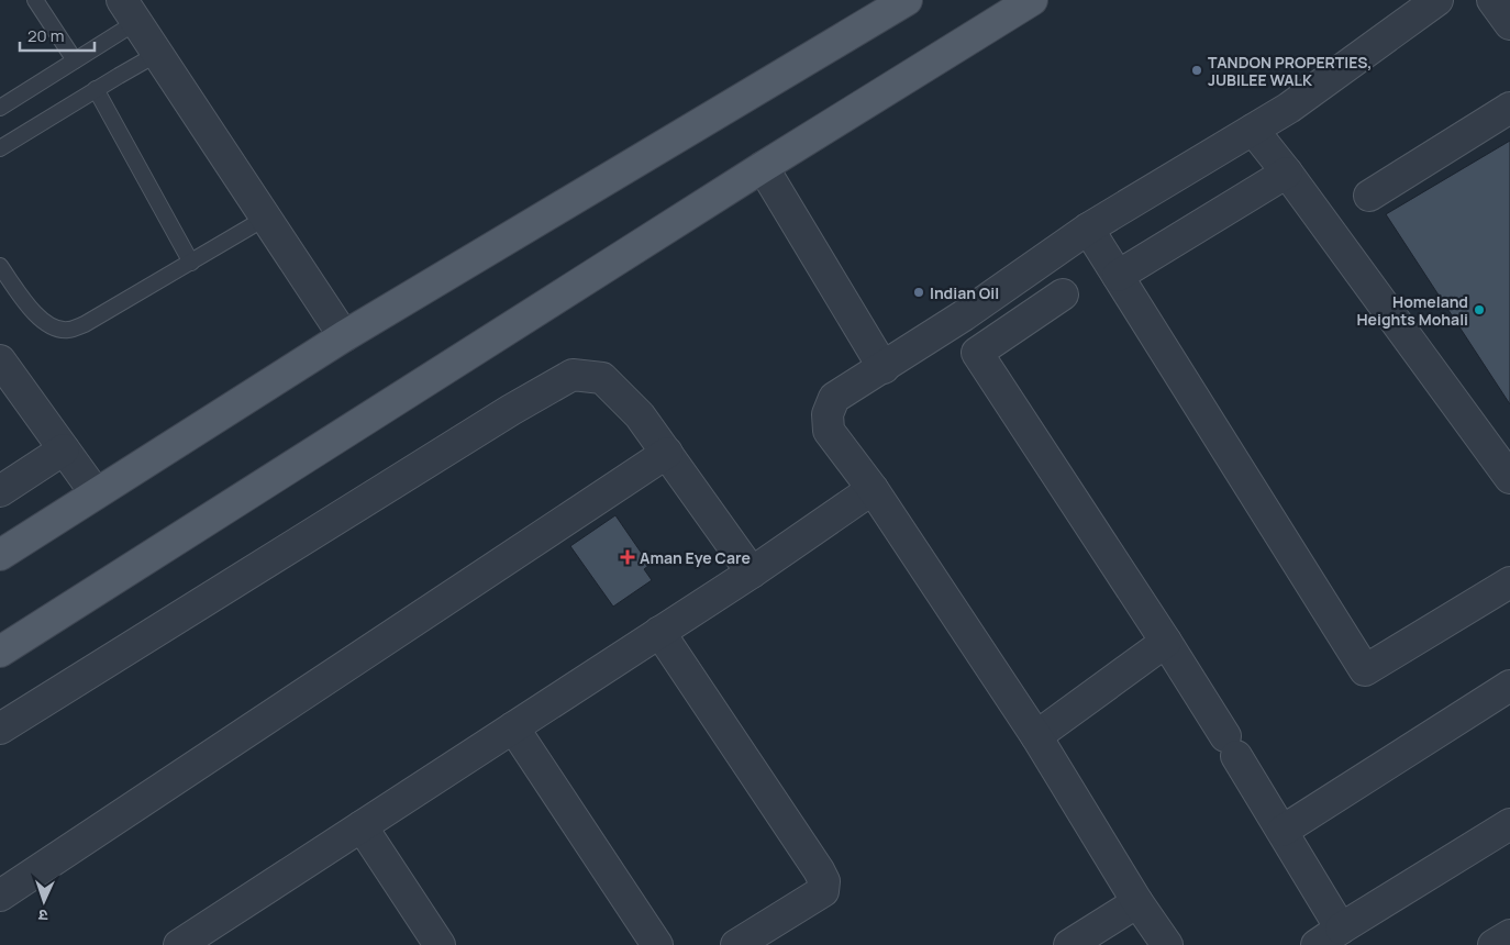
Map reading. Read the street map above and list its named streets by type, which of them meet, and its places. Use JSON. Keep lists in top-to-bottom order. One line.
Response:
{"places":{"other":["TANDON PROPERTIES, JUBILEE WALK","Indian Oil","Homeland Heights Mohali"],"health":["Aman Eye Care"]},"scale_bar":"20 m","north":"bottom"}
